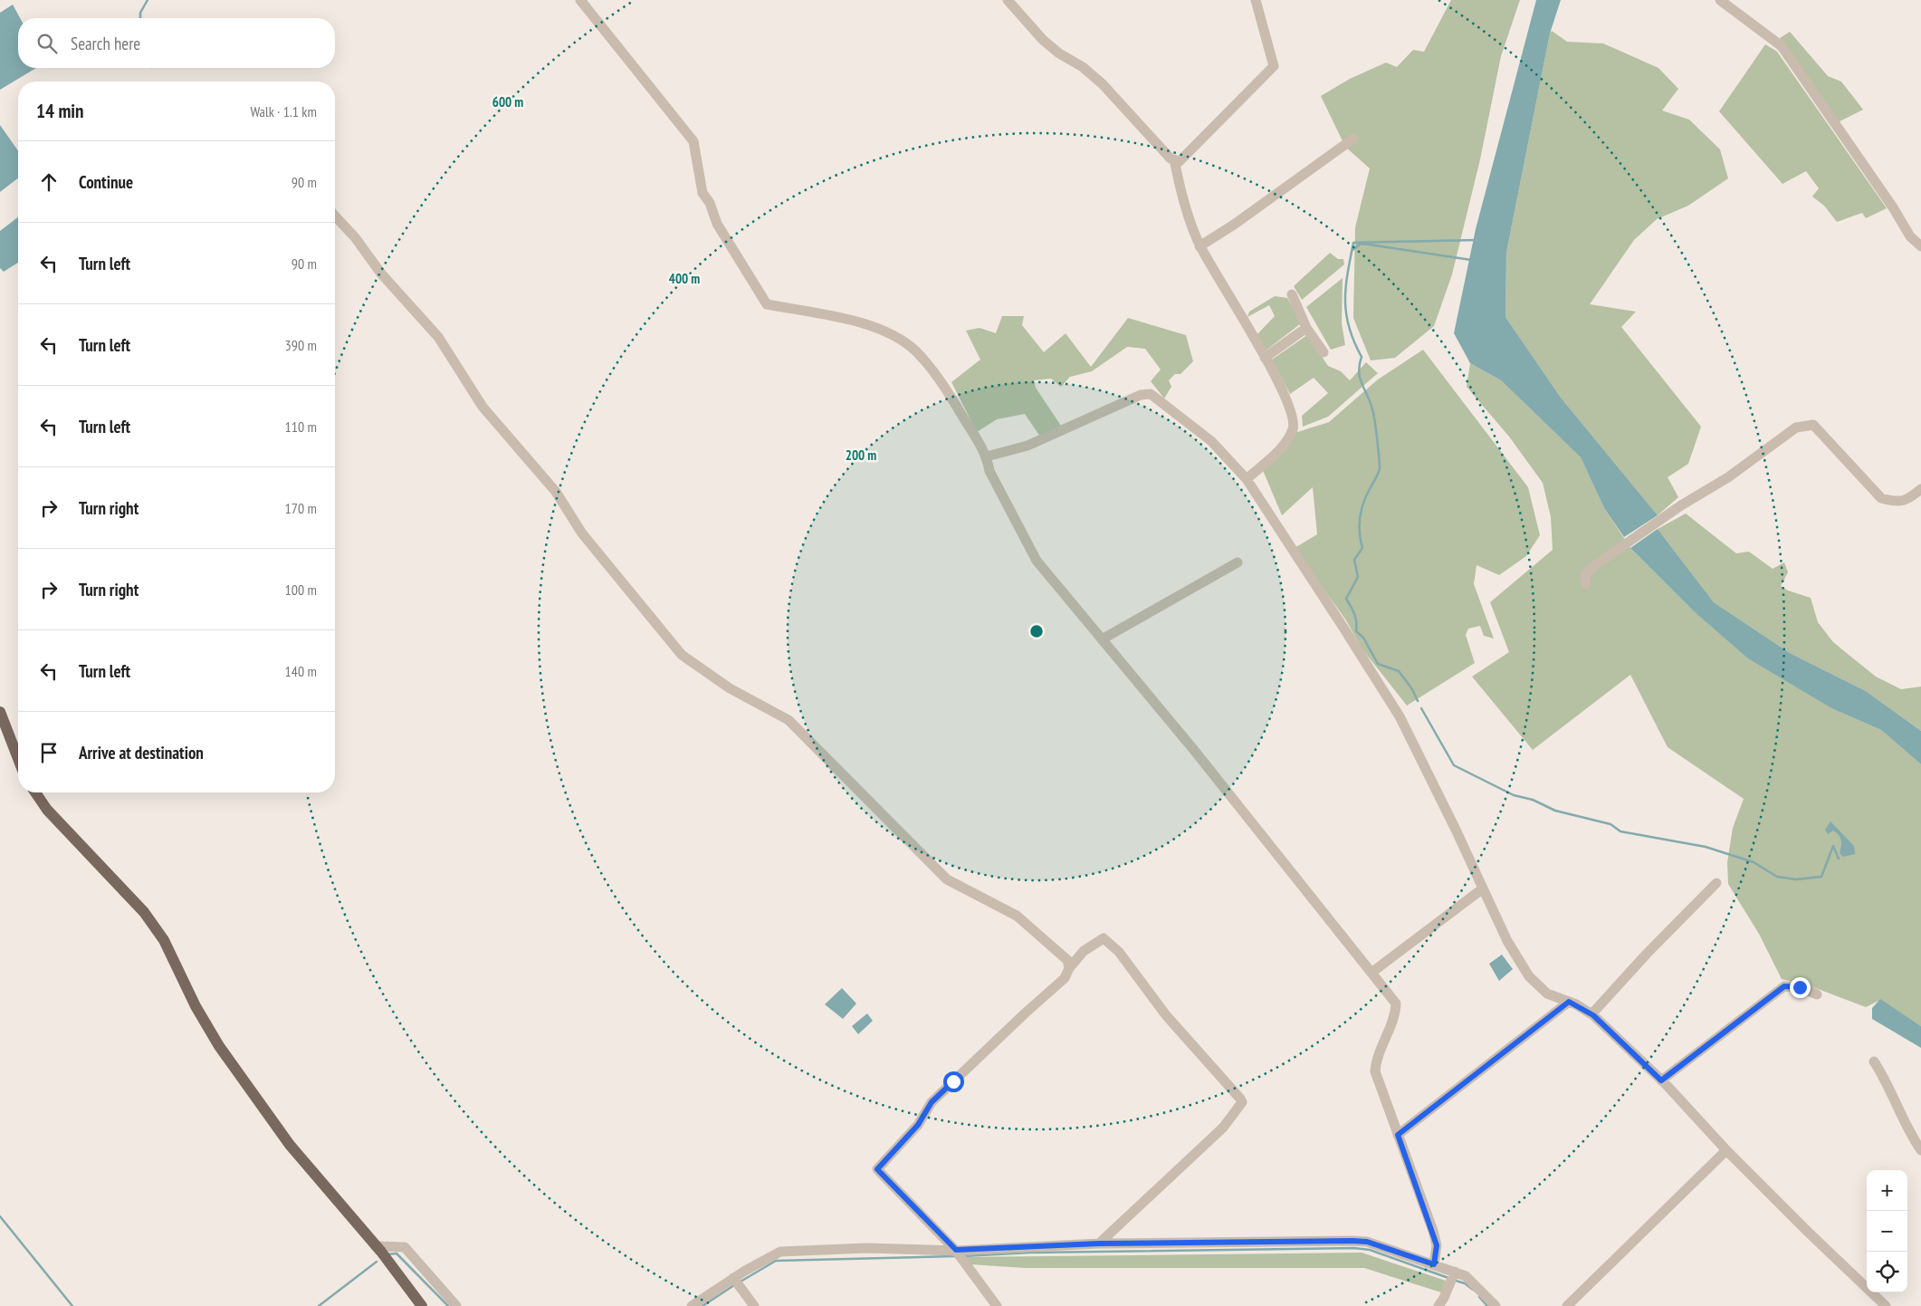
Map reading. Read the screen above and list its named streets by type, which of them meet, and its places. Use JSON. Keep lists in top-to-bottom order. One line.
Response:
{"page":{"search":"Search here","heading":["14 min","Walk · 1.1 km"],"list":[["Continue","90 m"],["Turn left","90 m"],["Turn left","390 m"],["Turn left","110 m"],["Turn right","170 m"],["Turn right","100 m"],["Turn left","140 m"],"Arrive at destination"],"map_buttons":["+","−"]},"rings":["600 m","400 m","200 m"]}
